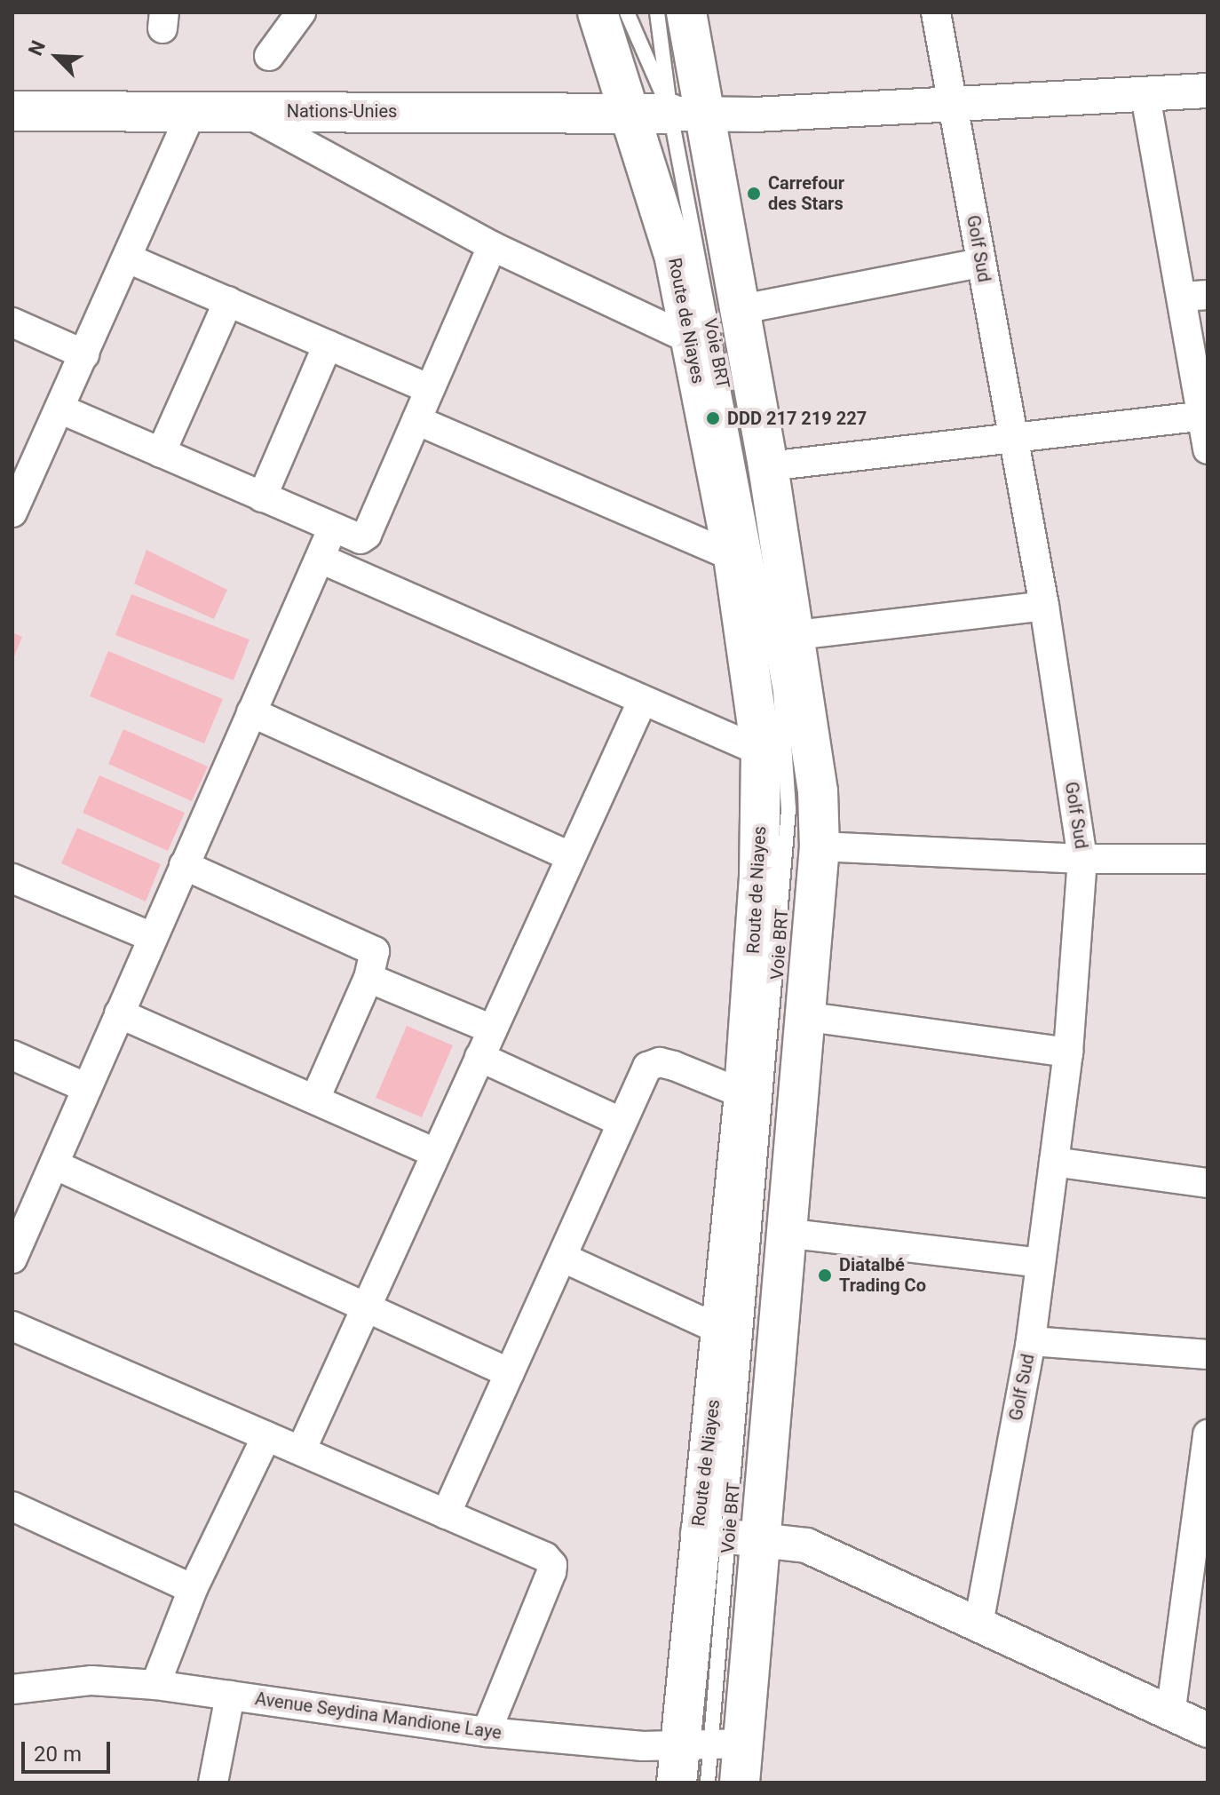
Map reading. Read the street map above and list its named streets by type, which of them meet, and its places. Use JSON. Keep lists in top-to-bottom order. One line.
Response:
{"streets":{"main road":["Nations-Unies","Route de Niayes"],"street":["Golf Sud","Avenue Seydina Mandione Laye"],"lane":["Voie BRT"]},"crossings":[["Nations-Unies","Route de Niayes"],["Nations-Unies","Voie BRT"],["Route de Niayes","Voie BRT"],["Route de Niayes","Avenue Seydina Mandione Laye"]],"places":["Carrefour des Stars","DDD 217 219 227","Diatalbé Trading Co"],"scale_bar":"20 m","north":"top left"}
